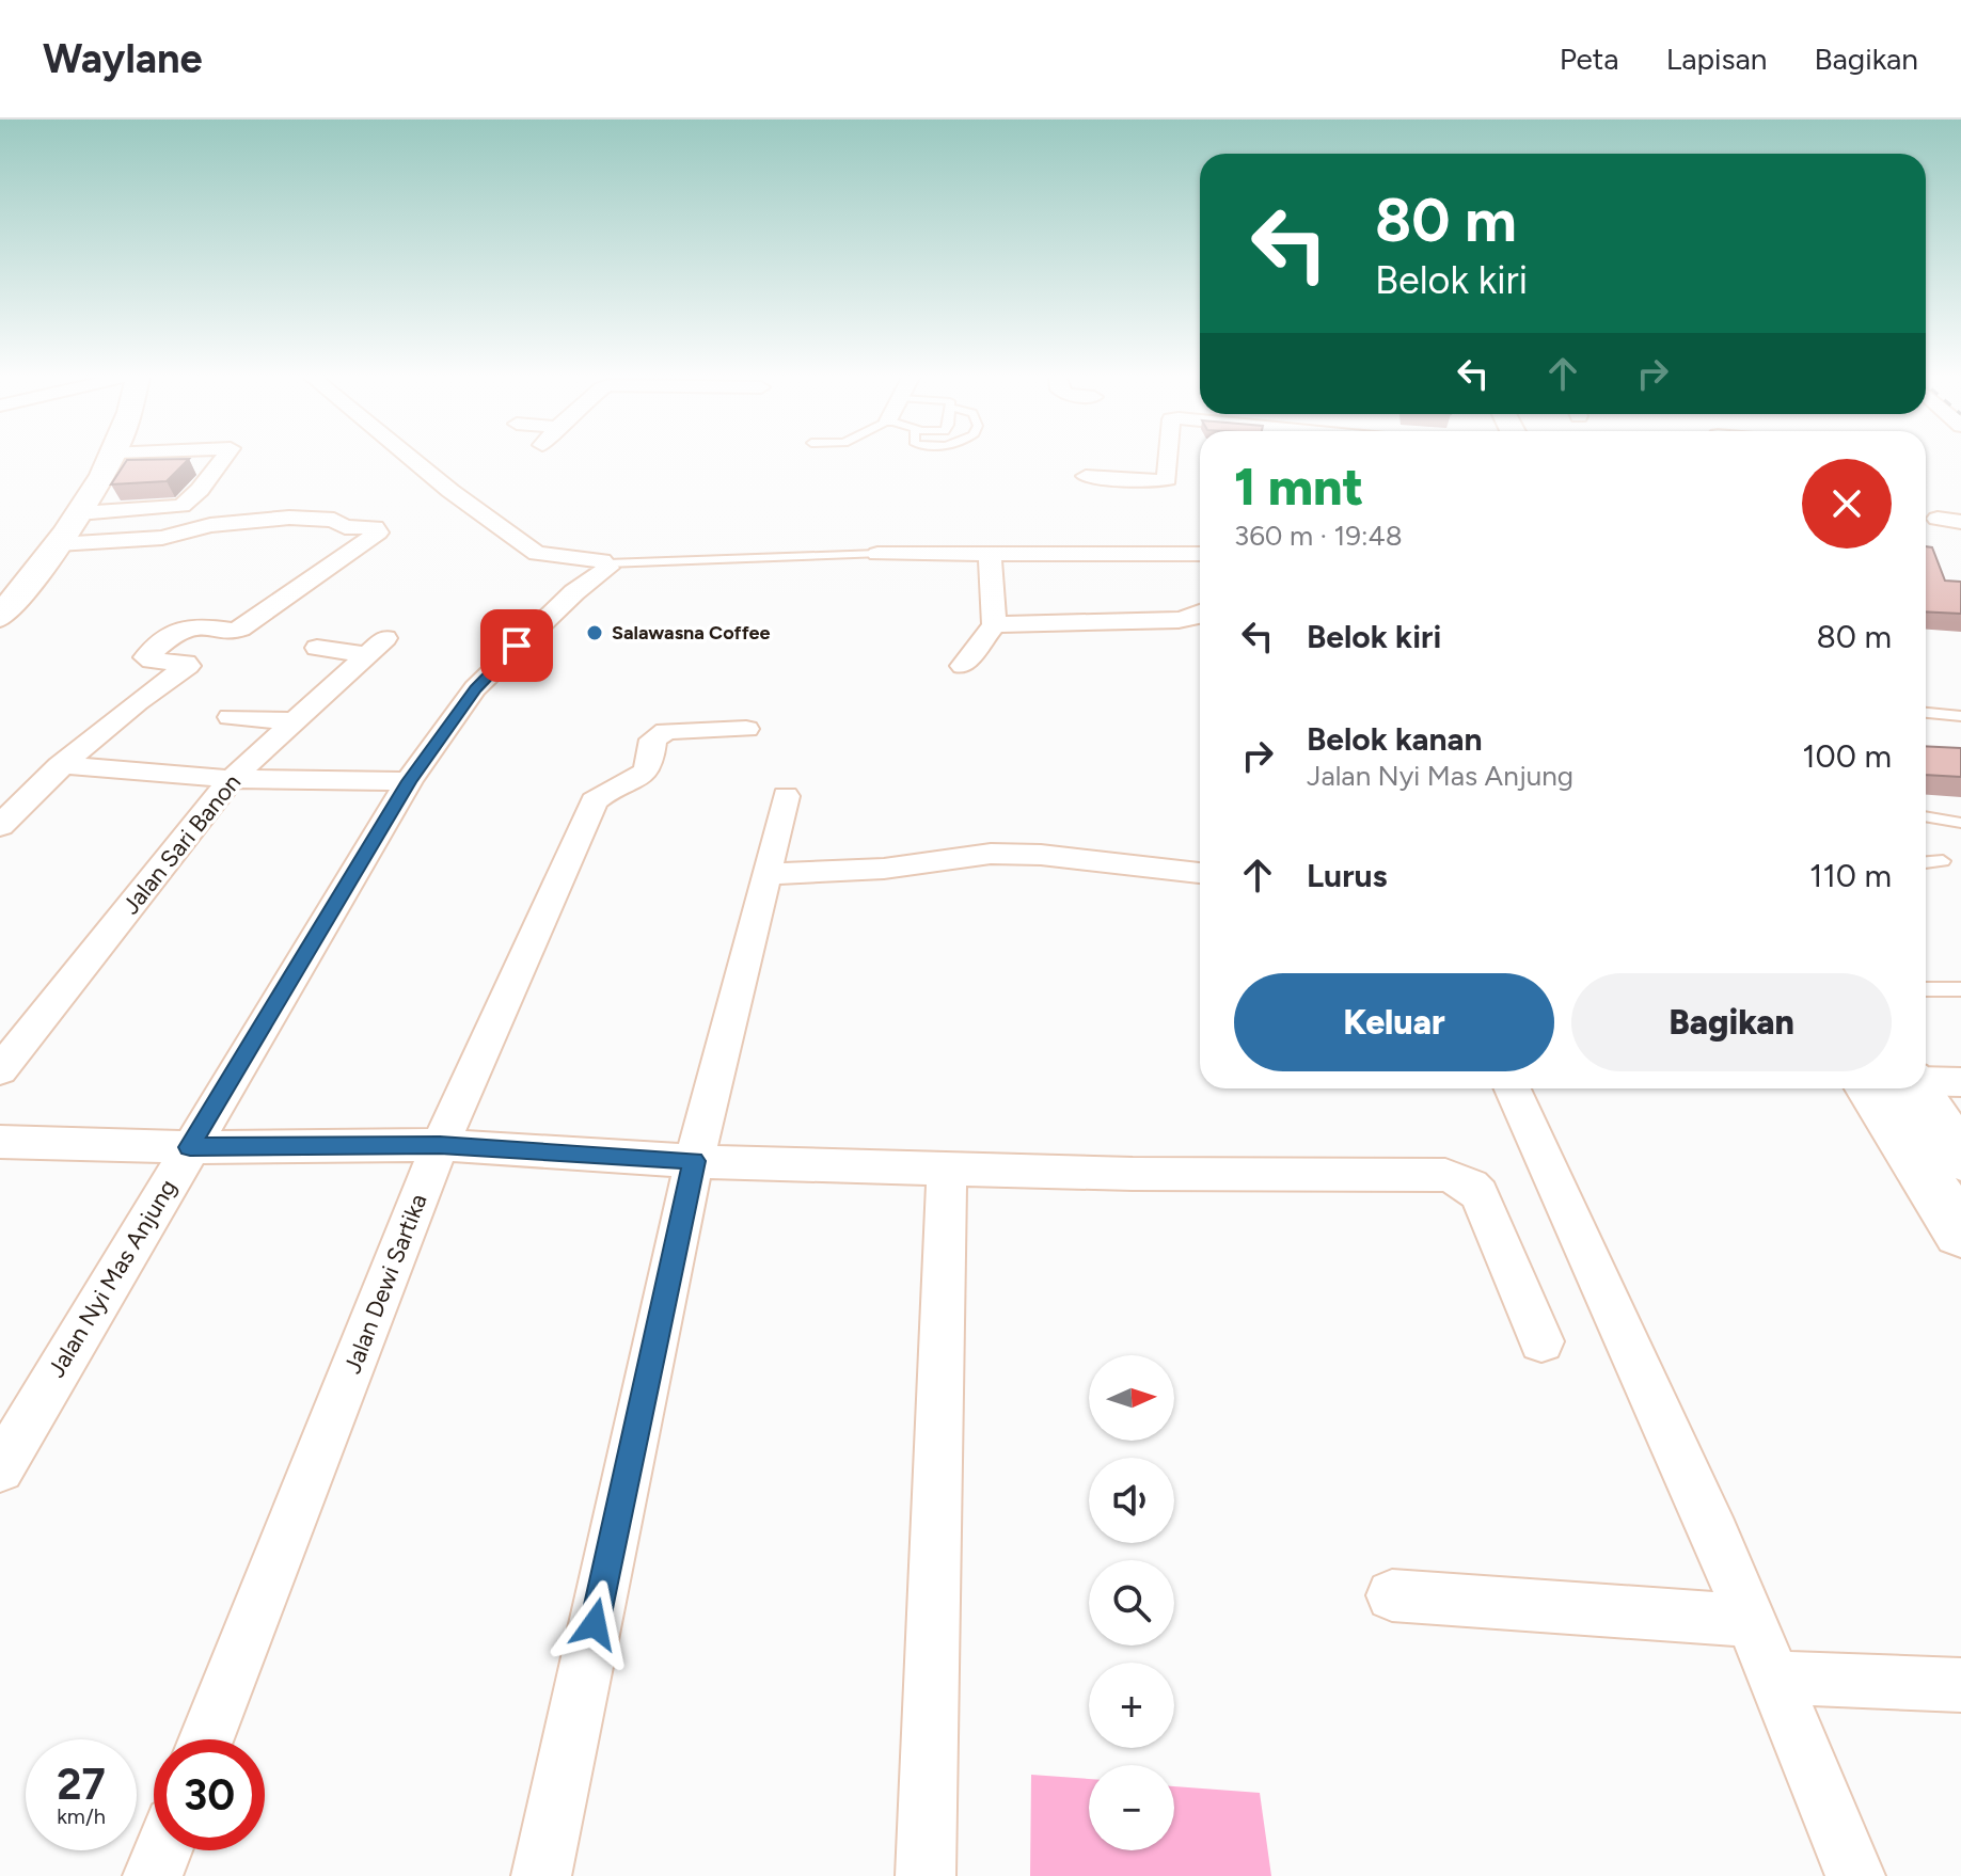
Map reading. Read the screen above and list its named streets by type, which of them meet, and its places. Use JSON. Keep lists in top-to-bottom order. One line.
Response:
{"streets":{"street":["Jalan Sari Banon","Jalan Nyi Mas Anjung","Jalan Dewi Sartika"]},"places":["Salawasna Coffee"],"north":"right","page":{"header":"Waylane","nav":["Peta","Lapisan","Bagikan"],"turn":["80 m","Belok kiri"],"heading":["1 mnt","360 m · 19:48"],"list":[{"name":"Belok kiri","value":"80 m"},{"name":"Belok kanan","note":"Jalan Nyi Mas Anjung","value":"100 m"},{"name":"Lurus","value":"110 m"}],"buttons":["Keluar","Bagikan"],"map_buttons":["+","−"],"speed":"27 km/h","limit":"30"}}
